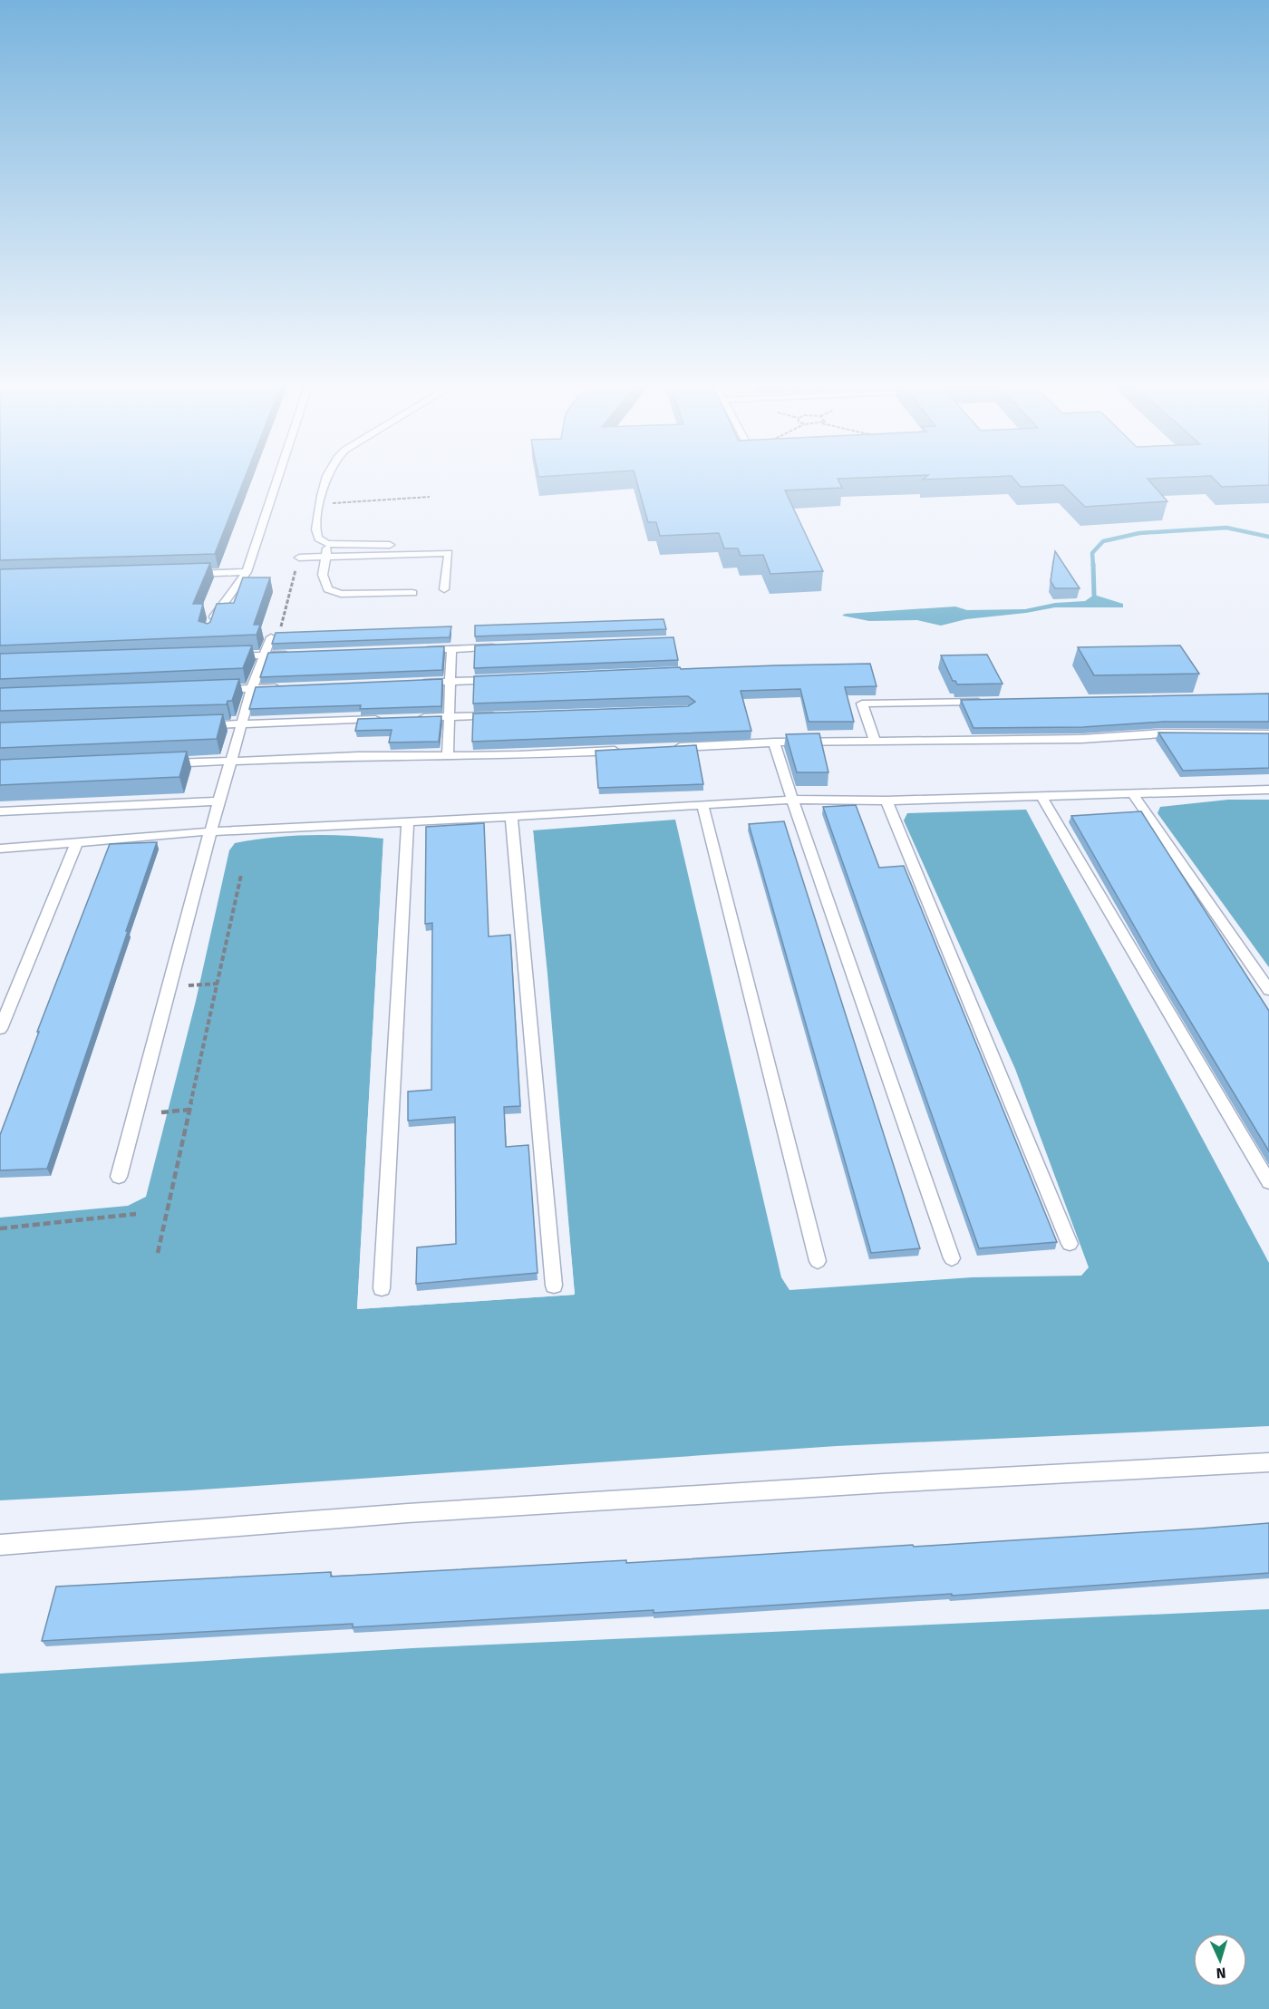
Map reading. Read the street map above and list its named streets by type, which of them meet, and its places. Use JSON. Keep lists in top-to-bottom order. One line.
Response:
{"north":"bottom"}
